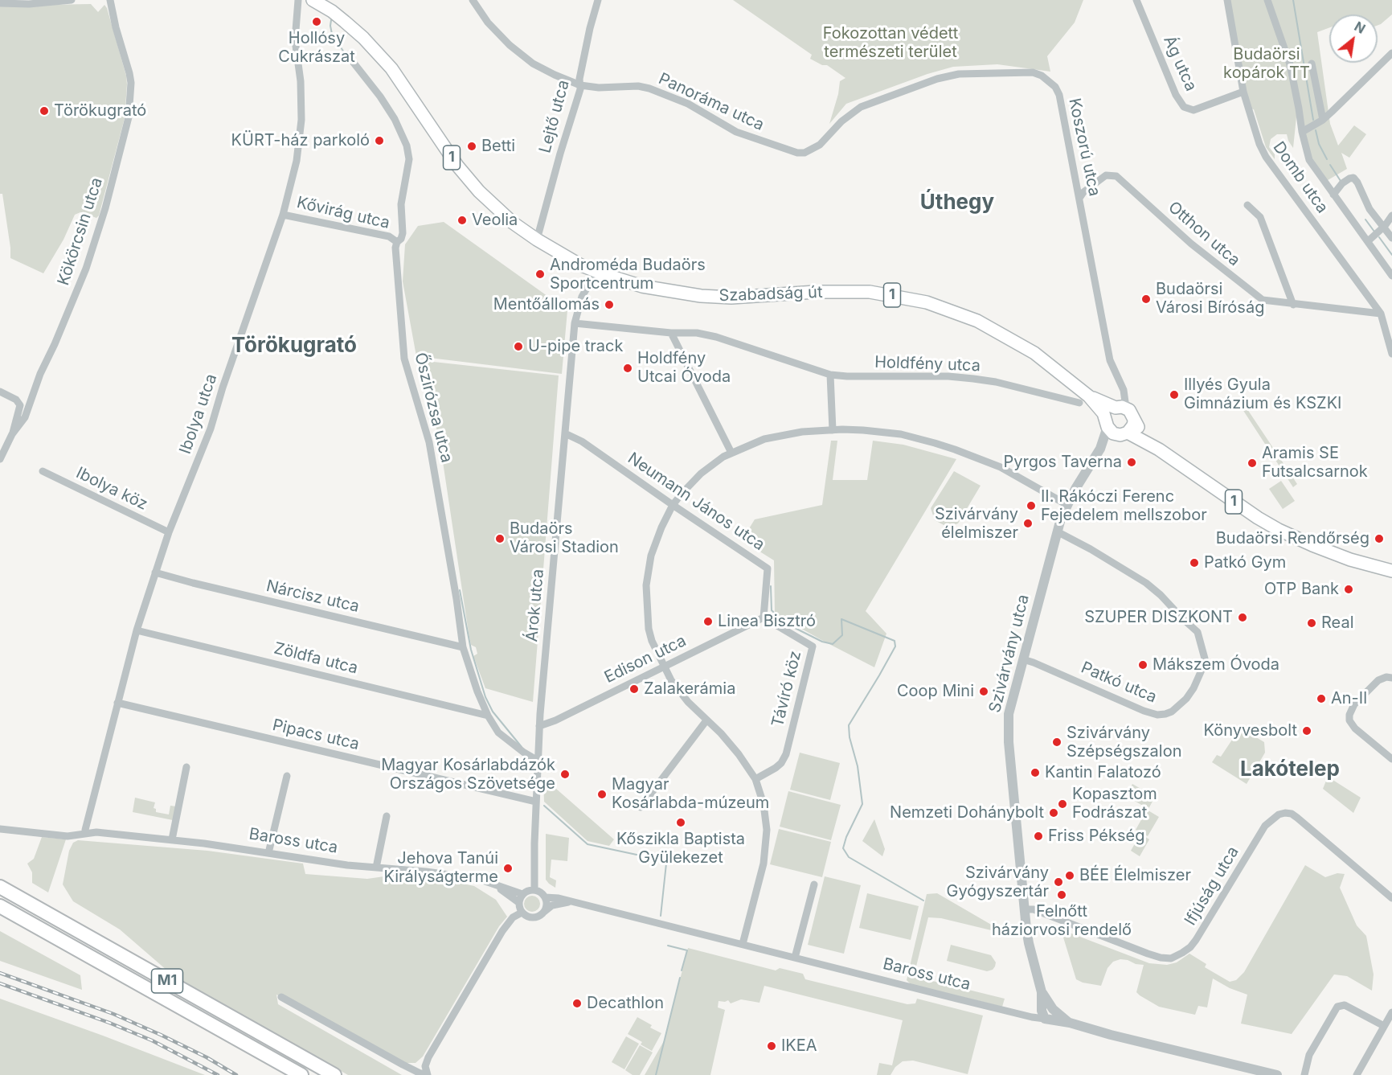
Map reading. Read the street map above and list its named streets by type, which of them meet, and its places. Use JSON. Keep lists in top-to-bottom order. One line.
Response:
{"streets":{"highway":["M1"],"main road":["1","Szabadság út"],"street":["Ág utca","Panoráma utca","Lejtő utca","Koszorú utca","Domb utca","Kővirág utca","Kökörcsin utca","Otthon utca","Holdfény utca","Őszirózsa utca","Ibolya utca","Ibolya köz","Neumann János utca","Nárcisz utca","Árok utca","Szivárvány utca","Zöldfa utca","Edison utca","Patkó utca","Távíró köz","Pipacs utca","Baross utca","Ifjúság utca"]},"crossings":[["Ág utca","Domb utca"],["Panoráma utca","Lejtő utca"],["Panoráma utca","Koszorú utca"],["Lejtő utca","Szabadság út"],["Koszorú utca","Otthon utca"],["Koszorú utca","Szabadság út"],["Domb utca","Otthon utca"],["Kővirág utca","Őszirózsa utca"],["Kővirág utca","Ibolya utca"],["Szabadság út","Holdfény utca"],["Szabadság út","Árok utca"],["Szabadság út","Szivárvány utca"],["Holdfény utca","Árok utca"],["Őszirózsa utca","Nárcisz utca"],["Őszirózsa utca","Árok utca"],["Őszirózsa utca","Zöldfa utca"],["Ibolya utca","Ibolya köz"],["Ibolya utca","Nárcisz utca"],["Ibolya utca","Zöldfa utca"],["Ibolya utca","Pipacs utca"],["Ibolya utca","Baross utca"],["Neumann János utca","Árok utca"],["Neumann János utca","Edison utca"],["Neumann János utca","Távíró köz"],["Árok utca","Edison utca"],["Árok utca","Pipacs utca"],["Árok utca","Baross utca"],["Szivárvány utca","Patkó utca"],["Szivárvány utca","Baross utca"],["Szivárvány utca","Ifjúság utca"],["Edison utca","Távíró köz"]],"districts":["Úthegy","Törökugrató","Lakótelep"],"parks":["Fokozottan védett természeti terület","Budaörsi kopárok TT"],"places":["Hollósy Cukrászat","Törökugrató","KÜRT-ház parkoló","Betti","Veolia","Androméda Budaörs Sportcentrum","Budaörsi Városi Bíróság","Mentőállomás","U-pipe track","Holdfény Utcai Óvoda","Illyés Gyula Gimnázium és KSZKI","Pyrgos Taverna","Aramis SE Futsalcsarnok","II. Rákóczi Ferenc Fejedelem mellszobor","Szivárvány élelmiszer","Budaörs Városi Stadion","Budaörsi Rendőrség","Patkó Gym","OTP Bank","SZUPER DISZKONT","Linea Bisztró","Real","Mákszem Óvoda","Zalakerámia","Coop Mini","An-Il","Könyvesbolt","Szivárvány Szépségszalon","Kantin Falatozó","Magyar Kosárlabdázók Országos Szövetsége","Magyar Kosárlabda-múzeum","Kopasztom Fodrászat","Nemzeti Dohánybolt","Kőszikla Baptista Gyülekezet","Friss Pékség","Jehova Tanúi Királyságterme","BÉE Élelmiszer","Szivárvány Gyógyszertár","Felnőtt háziorvosi rendelő","Decathlon","IKEA"],"north":"top right"}
